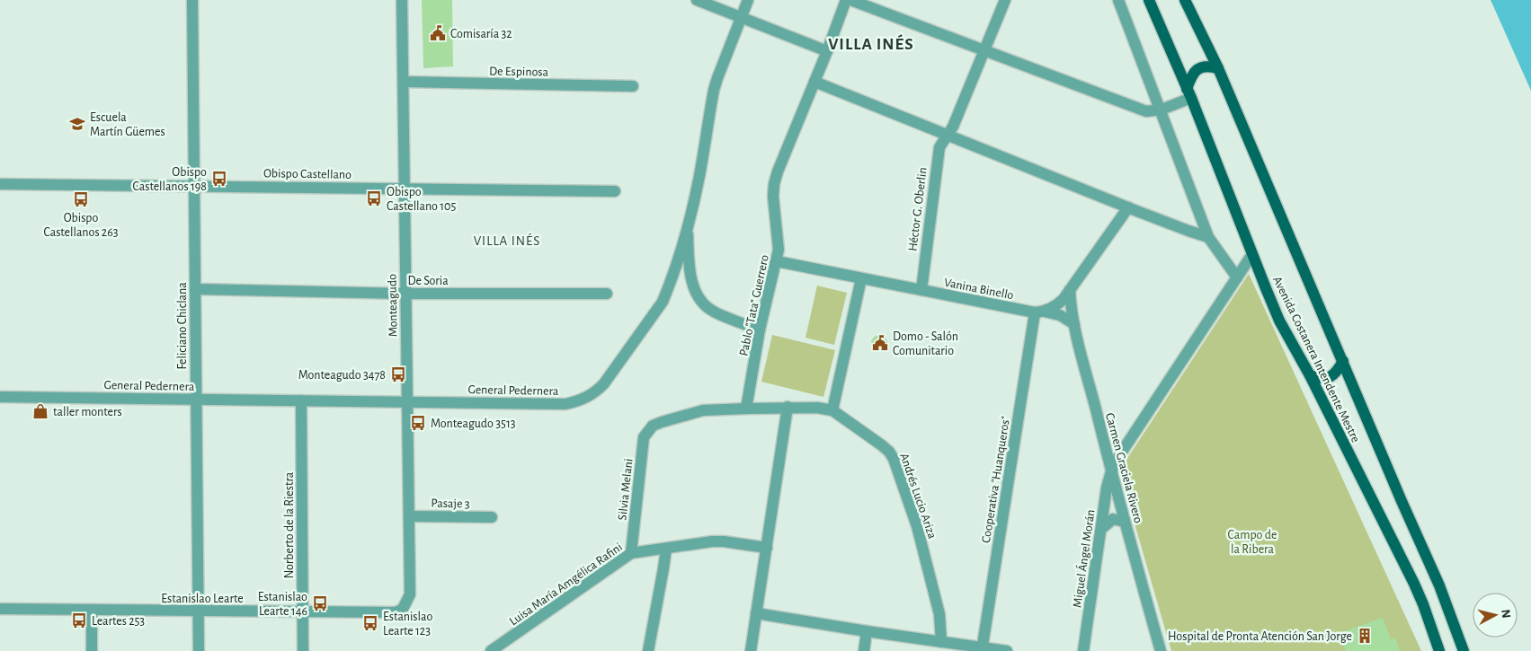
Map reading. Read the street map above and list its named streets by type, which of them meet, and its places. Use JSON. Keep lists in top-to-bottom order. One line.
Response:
{"streets":{"main road":["Avenida Costanera Intendente Mestre"],"street":["De Espinosa","Obispo Castellano","Héctor G. Oberlin","De Soria","Vanina Binello","Monteagudo","Pablo \"Tata\" Guerrero","Feliciano Chiclana","General Pedernera","Carmen Graciela Rivero","Cooperativa \"Huanqueros\"","Silvia Melani","Andrés Lucio Ariza","Pasaje 3","Norberto de la Riestra","Miguel Ángel Morán","Luisa María Amgélica Rafini","Estanislao Learte"]},"crossings":[["De Espinosa","Monteagudo"],["Obispo Castellano","Monteagudo"],["Obispo Castellano","Feliciano Chiclana"],["Héctor G. Oberlin","Vanina Binello"],["De Soria","Monteagudo"],["De Soria","Feliciano Chiclana"],["Vanina Binello","Pablo \"Tata\" Guerrero"],["Vanina Binello","Carmen Graciela Rivero"],["Vanina Binello","Cooperativa \"Huanqueros\""],["Monteagudo","General Pedernera"],["Monteagudo","Pasaje 3"],["Monteagudo","Estanislao Learte"],["Pablo \"Tata\" Guerrero","Andrés Lucio Ariza"],["Feliciano Chiclana","General Pedernera"],["Feliciano Chiclana","Estanislao Learte"],["General Pedernera","Norberto de la Riestra"],["Carmen Graciela Rivero","Miguel Ángel Morán"],["Silvia Melani","Andrés Lucio Ariza"],["Silvia Melani","Luisa María Amgélica Rafini"],["Norberto de la Riestra","Estanislao Learte"]],"districts":["VILLA INÉS","VILLA INÉS"],"parks":["Campo de la Ribera"],"places":{"public building":["Comisaría 32","Domo - Salón Comunitario"],"school or university":["Escuela Martín Güemes"],"bus stop":["Obispo Castellanos 198","Obispo Castellano 105","Obispo Castellanos 263","Monteagudo 3478","Monteagudo 3513","Estanislao Learte 146","Leartes 253","Estanislao Learte 123"],"shop":["taller monters"],"building":["Hospital de Pronta Atención San Jorge"]},"north":"right"}
